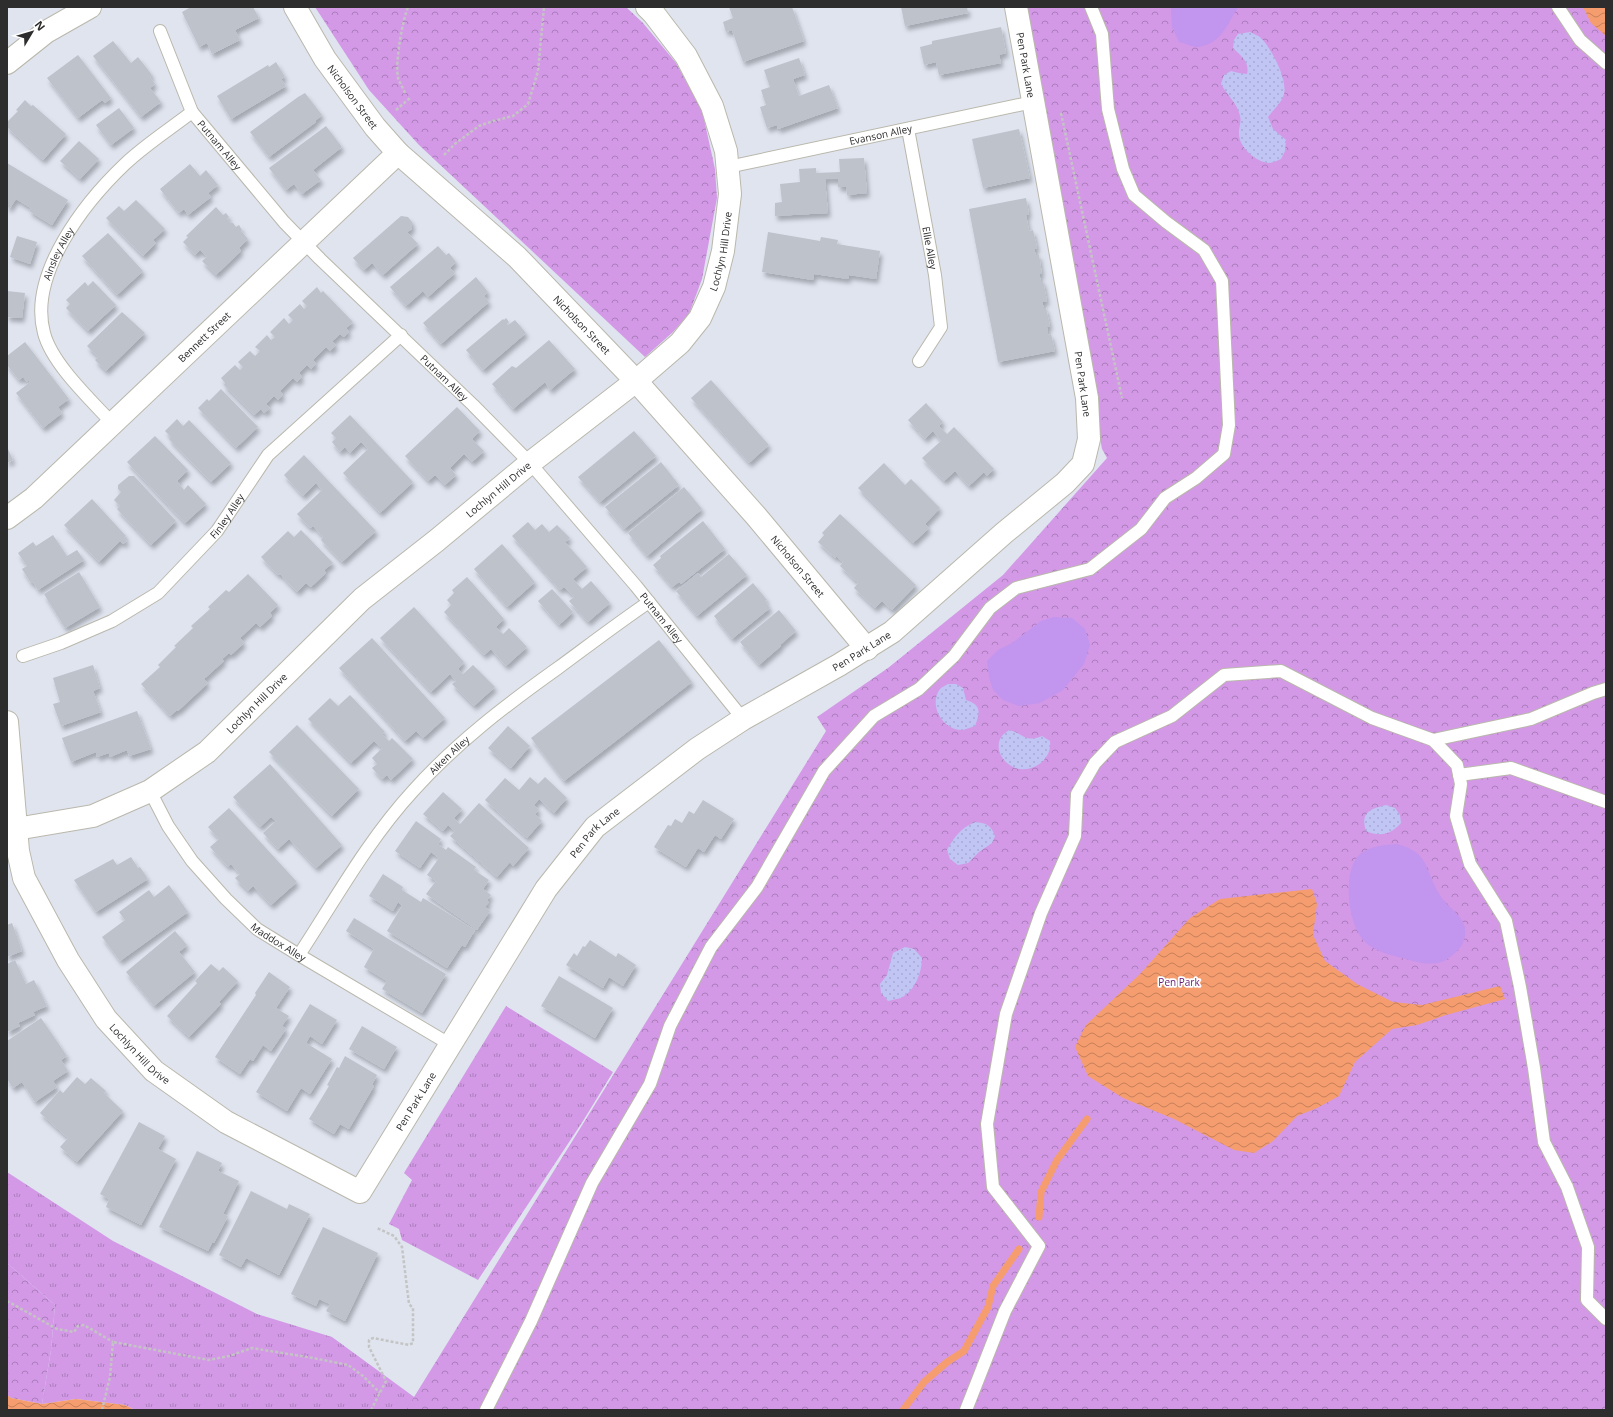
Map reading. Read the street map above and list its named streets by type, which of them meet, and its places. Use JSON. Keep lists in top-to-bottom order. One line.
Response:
{"streets":{"street":["Pen Park Lane","Nicholson Street","Lochlyn Hill Drive","Bennett Street"],"lane":["Evanson Alley","Putnam Alley","Ellie Alley","Ainsley Alley","Finley Alley","Aiken Alley","Maddox Alley"]},"crossings":[["Pen Park Lane","Nicholson Street"],["Pen Park Lane","Evanson Alley"],["Pen Park Lane","Putnam Alley"],["Pen Park Lane","Lochlyn Hill Drive"],["Pen Park Lane","Maddox Alley"],["Nicholson Street","Lochlyn Hill Drive"],["Nicholson Street","Bennett Street"],["Evanson Alley","Ellie Alley"],["Evanson Alley","Lochlyn Hill Drive"],["Putnam Alley","Lochlyn Hill Drive"],["Putnam Alley","Ainsley Alley"],["Putnam Alley","Bennett Street"],["Putnam Alley","Finley Alley"],["Putnam Alley","Aiken Alley"],["Lochlyn Hill Drive","Maddox Alley"],["Ainsley Alley","Bennett Street"],["Aiken Alley","Maddox Alley"]],"parks":["Pen Park"],"north":"top right"}
